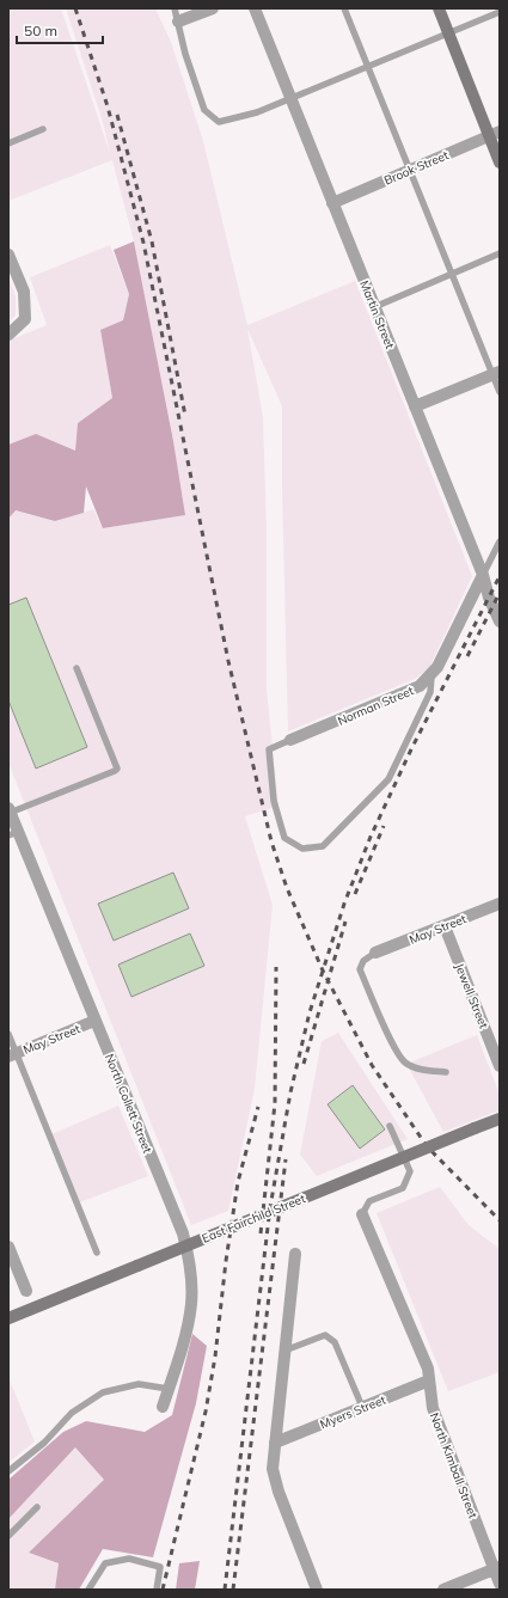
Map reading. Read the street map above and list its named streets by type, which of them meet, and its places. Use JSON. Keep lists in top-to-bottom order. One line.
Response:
{"streets":{"street":["Brook Street","Martin Street","Norman Street","May Street","Jewell Street","North Collett Street","East Fairchild Street","Myers Street","North Kimball Street"]},"crossings":[["Brook Street","Martin Street"],["Martin Street","Norman Street"],["May Street","Jewell Street"],["May Street","North Collett Street"],["Myers Street","North Kimball Street"]],"scale_bar":"50 m"}
